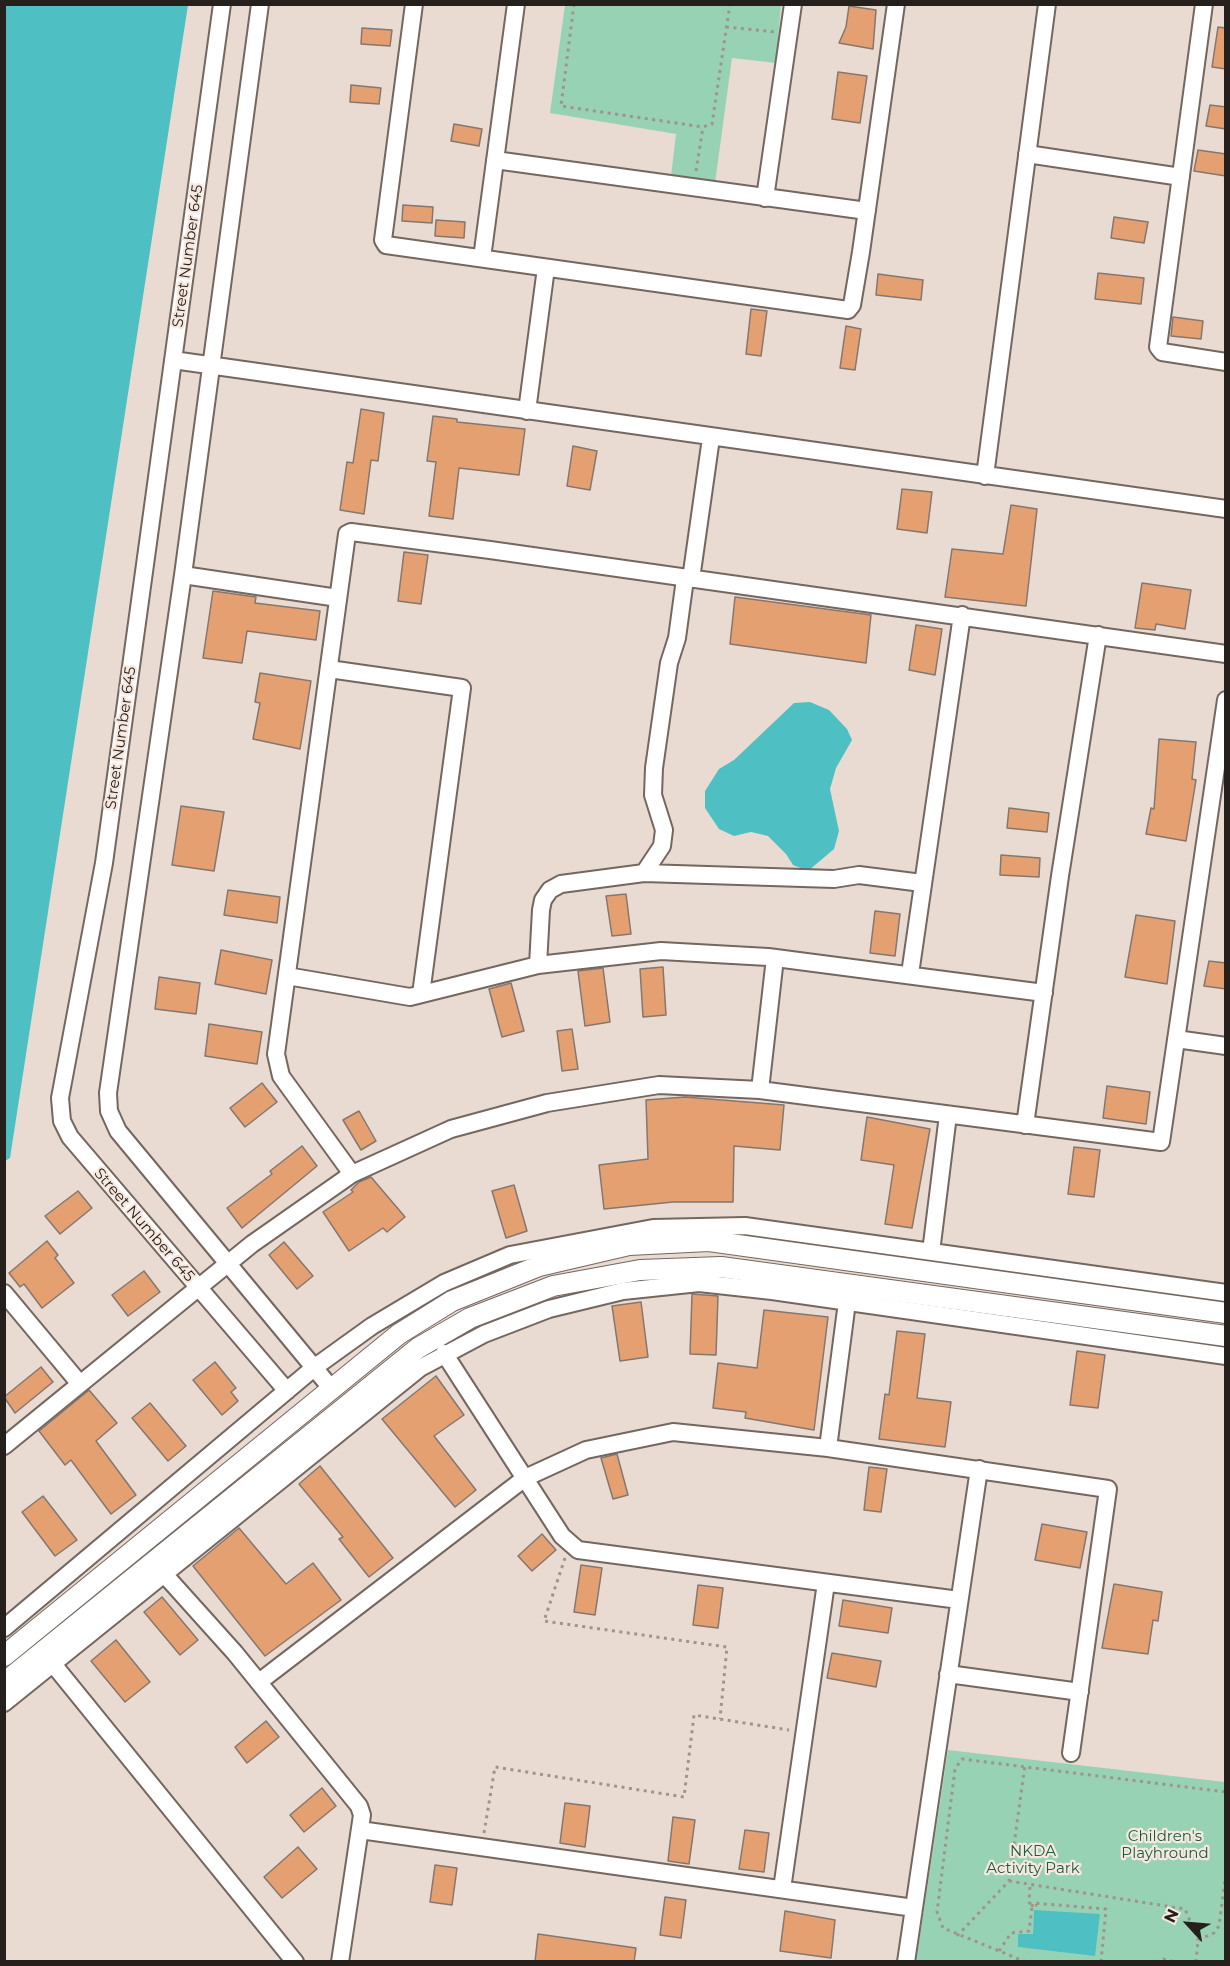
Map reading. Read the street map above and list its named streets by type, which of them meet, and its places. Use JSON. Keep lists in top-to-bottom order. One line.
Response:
{"streets":{"street":["Street Number 645"]},"parks":["Children's Playhround","NKDA Activity Park"],"north":"top left"}
